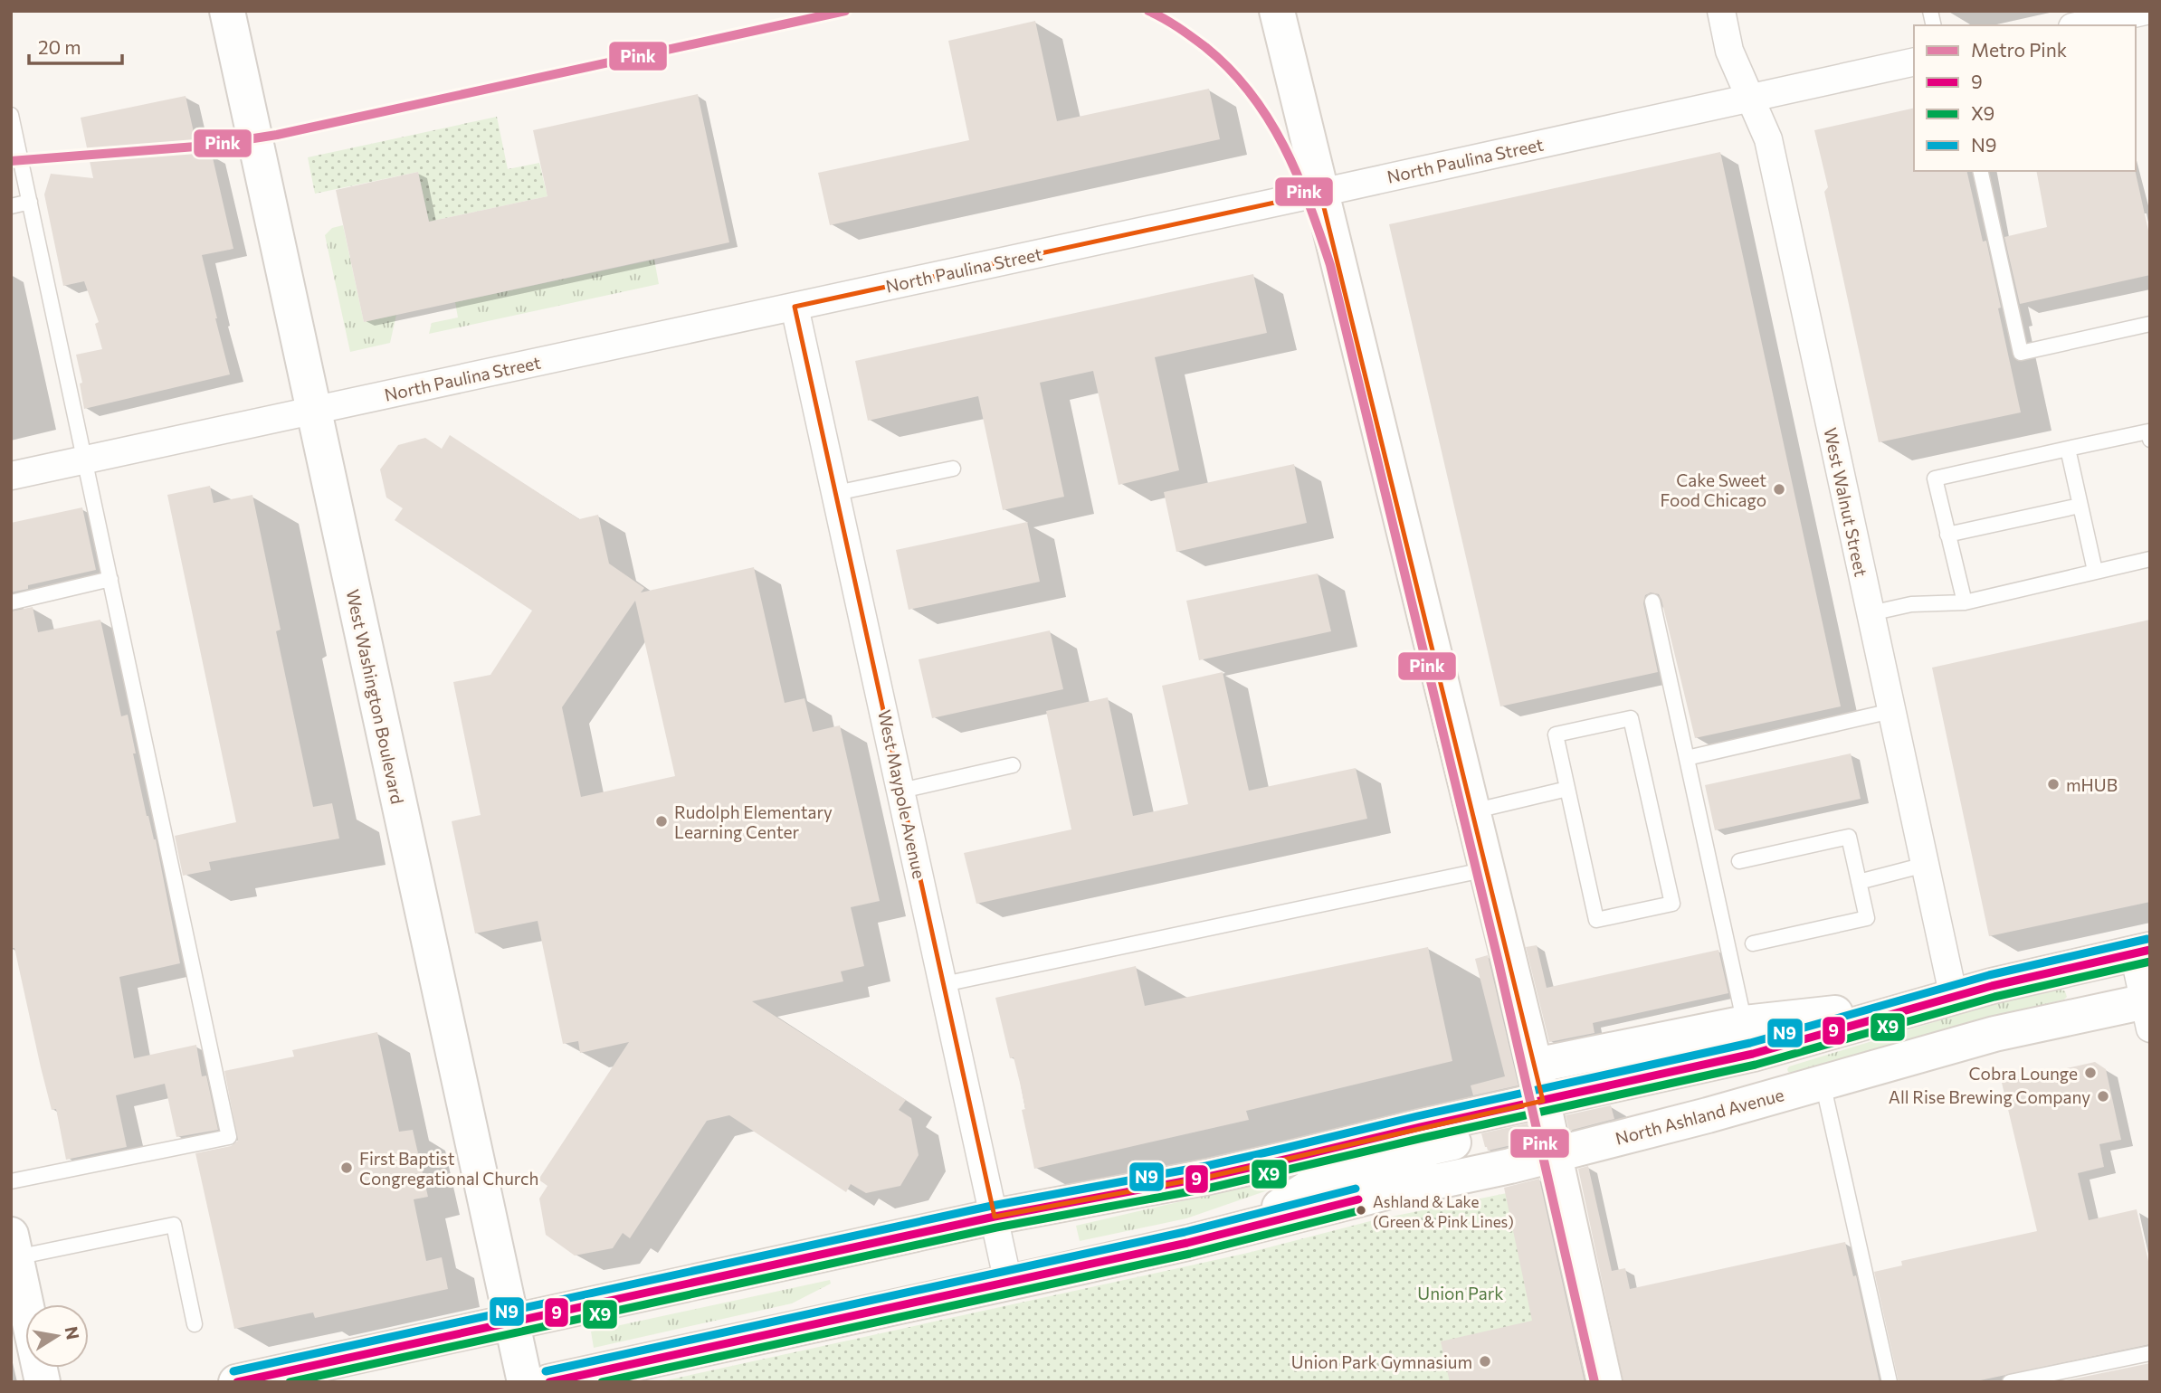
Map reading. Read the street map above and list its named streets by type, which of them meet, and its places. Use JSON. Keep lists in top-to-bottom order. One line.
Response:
{"streets":{"main road":["West Washington Boulevard","North Ashland Avenue"],"street":["North Paulina Street","West Walnut Street","West Maypole Avenue"]},"crossings":[["North Paulina Street","West Walnut Street"],["North Paulina Street","West Washington Boulevard"],["North Paulina Street","West Maypole Avenue"],["West Walnut Street","North Ashland Avenue"],["West Washington Boulevard","North Ashland Avenue"],["West Maypole Avenue","North Ashland Avenue"]],"parks":["Union Park"],"places":["Cake Sweet Food Chicago","mHUB","Rudolph Elementary Learning Center","Cobra Lounge","All Rise Brewing Company","First Baptist Congregational Church","Ashland & Lake (Green & Pink Lines)","Union Park Gymnasium"],"lines":["metro line Pink","transit line N9","transit line 9","transit line X9"],"legend":["Metro Pink","9","X9","N9"],"scale_bar":"20 m","north":"right"}
